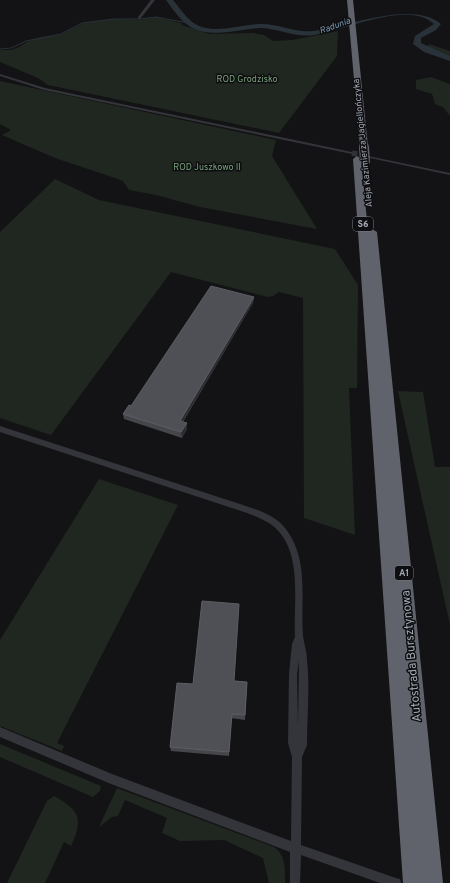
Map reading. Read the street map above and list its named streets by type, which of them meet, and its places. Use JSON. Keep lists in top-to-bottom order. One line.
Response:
{"streets":{"highway":["Aleja Kazimierza Jagiellończyka","S6","A1","Autostrada Bursztynowa"]},"crossings":[["Aleja Kazimierza Jagiellończyka","Autostrada Bursztynowa"]],"water":["Radunia"],"parks":["ROD Grodzisko","ROD Juszkowo II"]}
